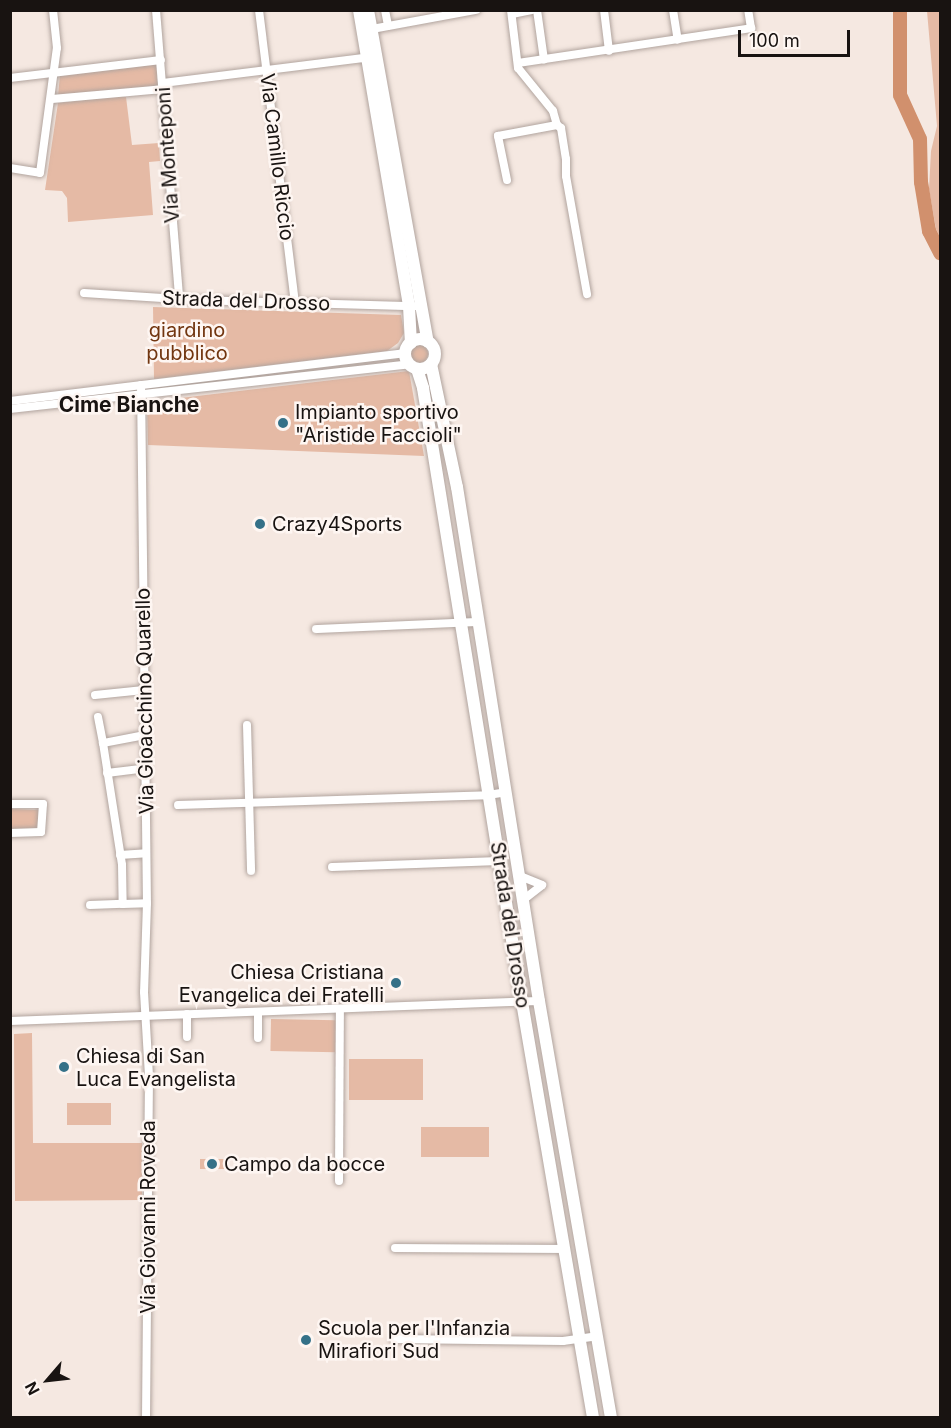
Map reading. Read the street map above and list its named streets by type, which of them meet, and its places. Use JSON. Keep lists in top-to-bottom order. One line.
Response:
{"streets":{"street":["Via Monteponi","Via Camillo Riccio","Strada del Drosso","Via Gioacchino Quarello","Via Giovanni Roveda"]},"crossings":[["Via Monteponi","Strada del Drosso"],["Via Camillo Riccio","Strada del Drosso"],["Via Gioacchino Quarello","Via Giovanni Roveda"]],"districts":["Cime Bianche"],"parks":["giardino pubblico"],"places":["Impianto sportivo \"Aristide Faccioli\"","Crazy4Sports","Chiesa Cristiana Evangelica dei Fratelli","Chiesa di San Luca Evangelista","Campo da bocce","Scuola per l'Infanzia Mirafiori Sud"],"scale_bar":"100 m","north":"bottom left"}
